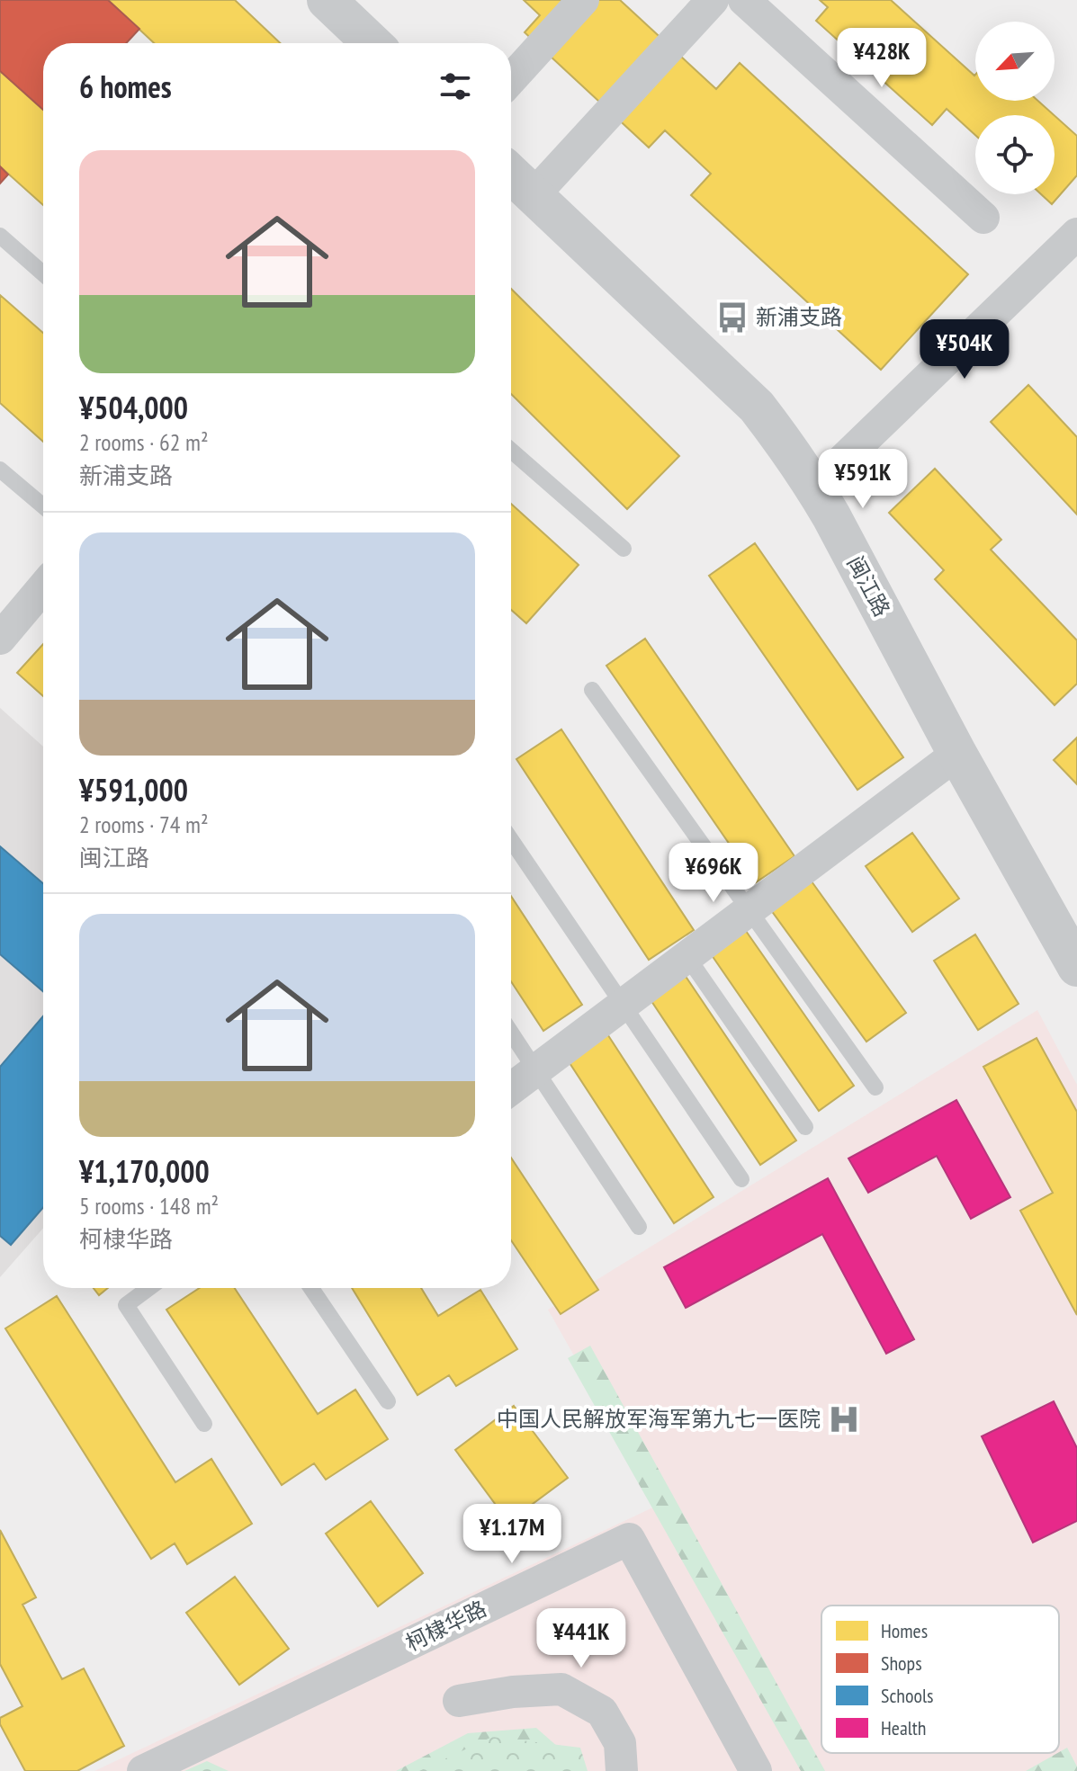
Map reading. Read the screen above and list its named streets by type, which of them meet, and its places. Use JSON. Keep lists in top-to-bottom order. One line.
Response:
{"streets":{"street":["闽江路","柯棣华路"]},"places":{"bus stop":["新浦支路"],"hospital":["中国人民解放军海军第九七一医院"]},"legend":["Homes","Shops","Schools","Health"],"north":"bottom left","page":{"price":["¥428K","¥504K","¥591K","¥696K","¥1.17M","¥441K"],"heading":"6 homes","list":[{"name":"¥504,000","note":"2 rooms · 62 m² · 新浦支路"},{"name":"¥591,000","note":"2 rooms · 74 m² · 闽江路"},{"name":"¥1,170,000","note":"5 rooms · 148 m² · 柯棣华路"}]}}
